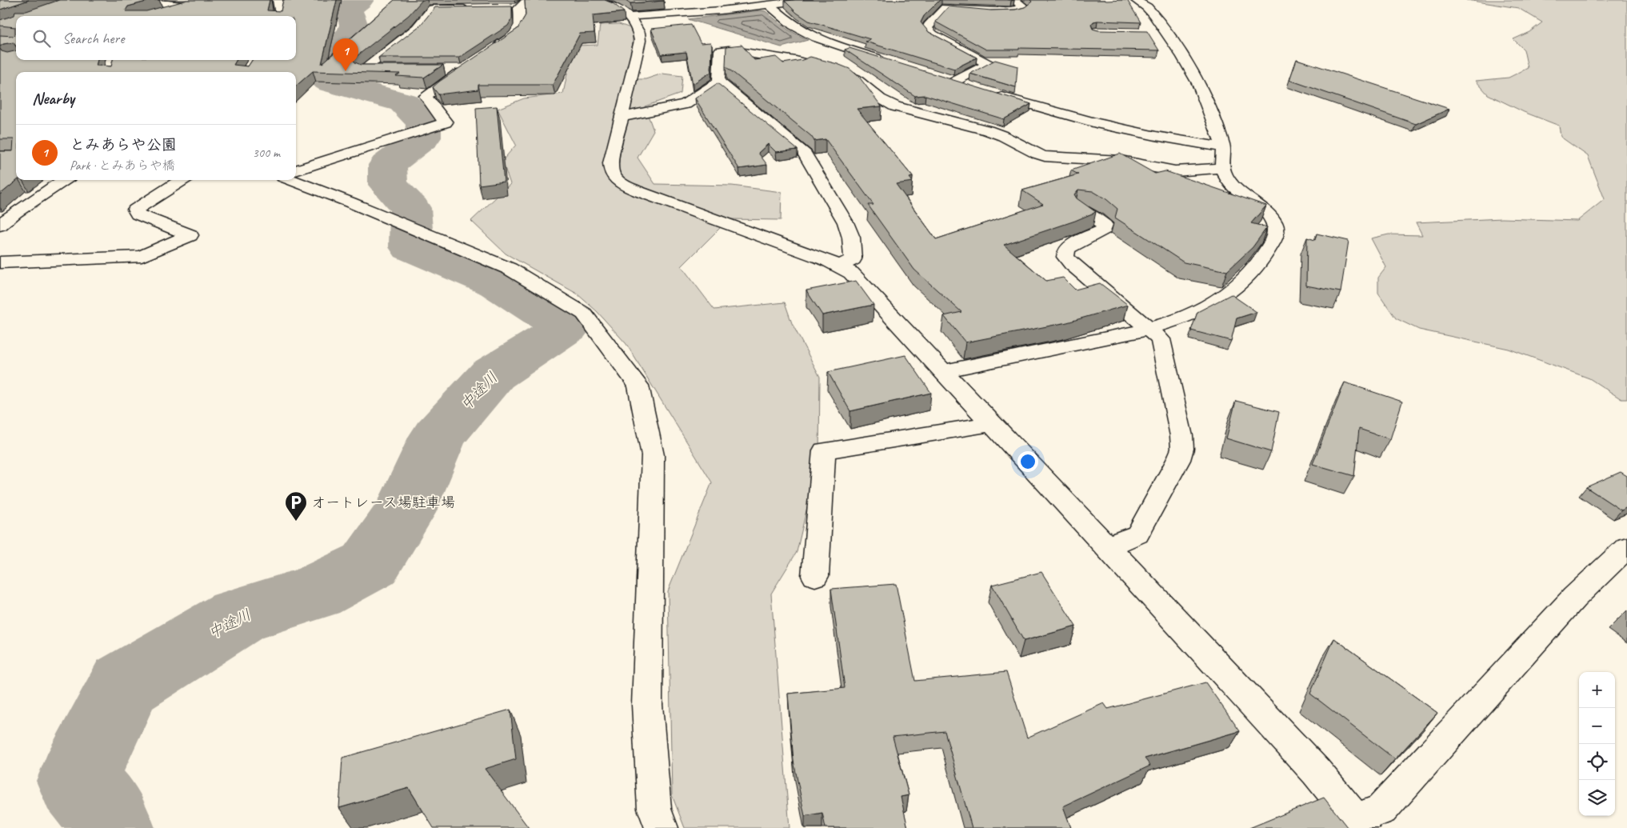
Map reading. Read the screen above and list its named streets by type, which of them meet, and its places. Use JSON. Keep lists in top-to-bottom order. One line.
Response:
{"water":["中途川"],"places":{"parking":["オートレース場駐車場"]},"page":{"search":"Search here","pins":"1","heading":"Nearby","list":[{"mark":"1","name":"とみあらや公園","note":"Park · とみあらや橋","value":"300 m"}],"map_buttons":["+","−"]}}
